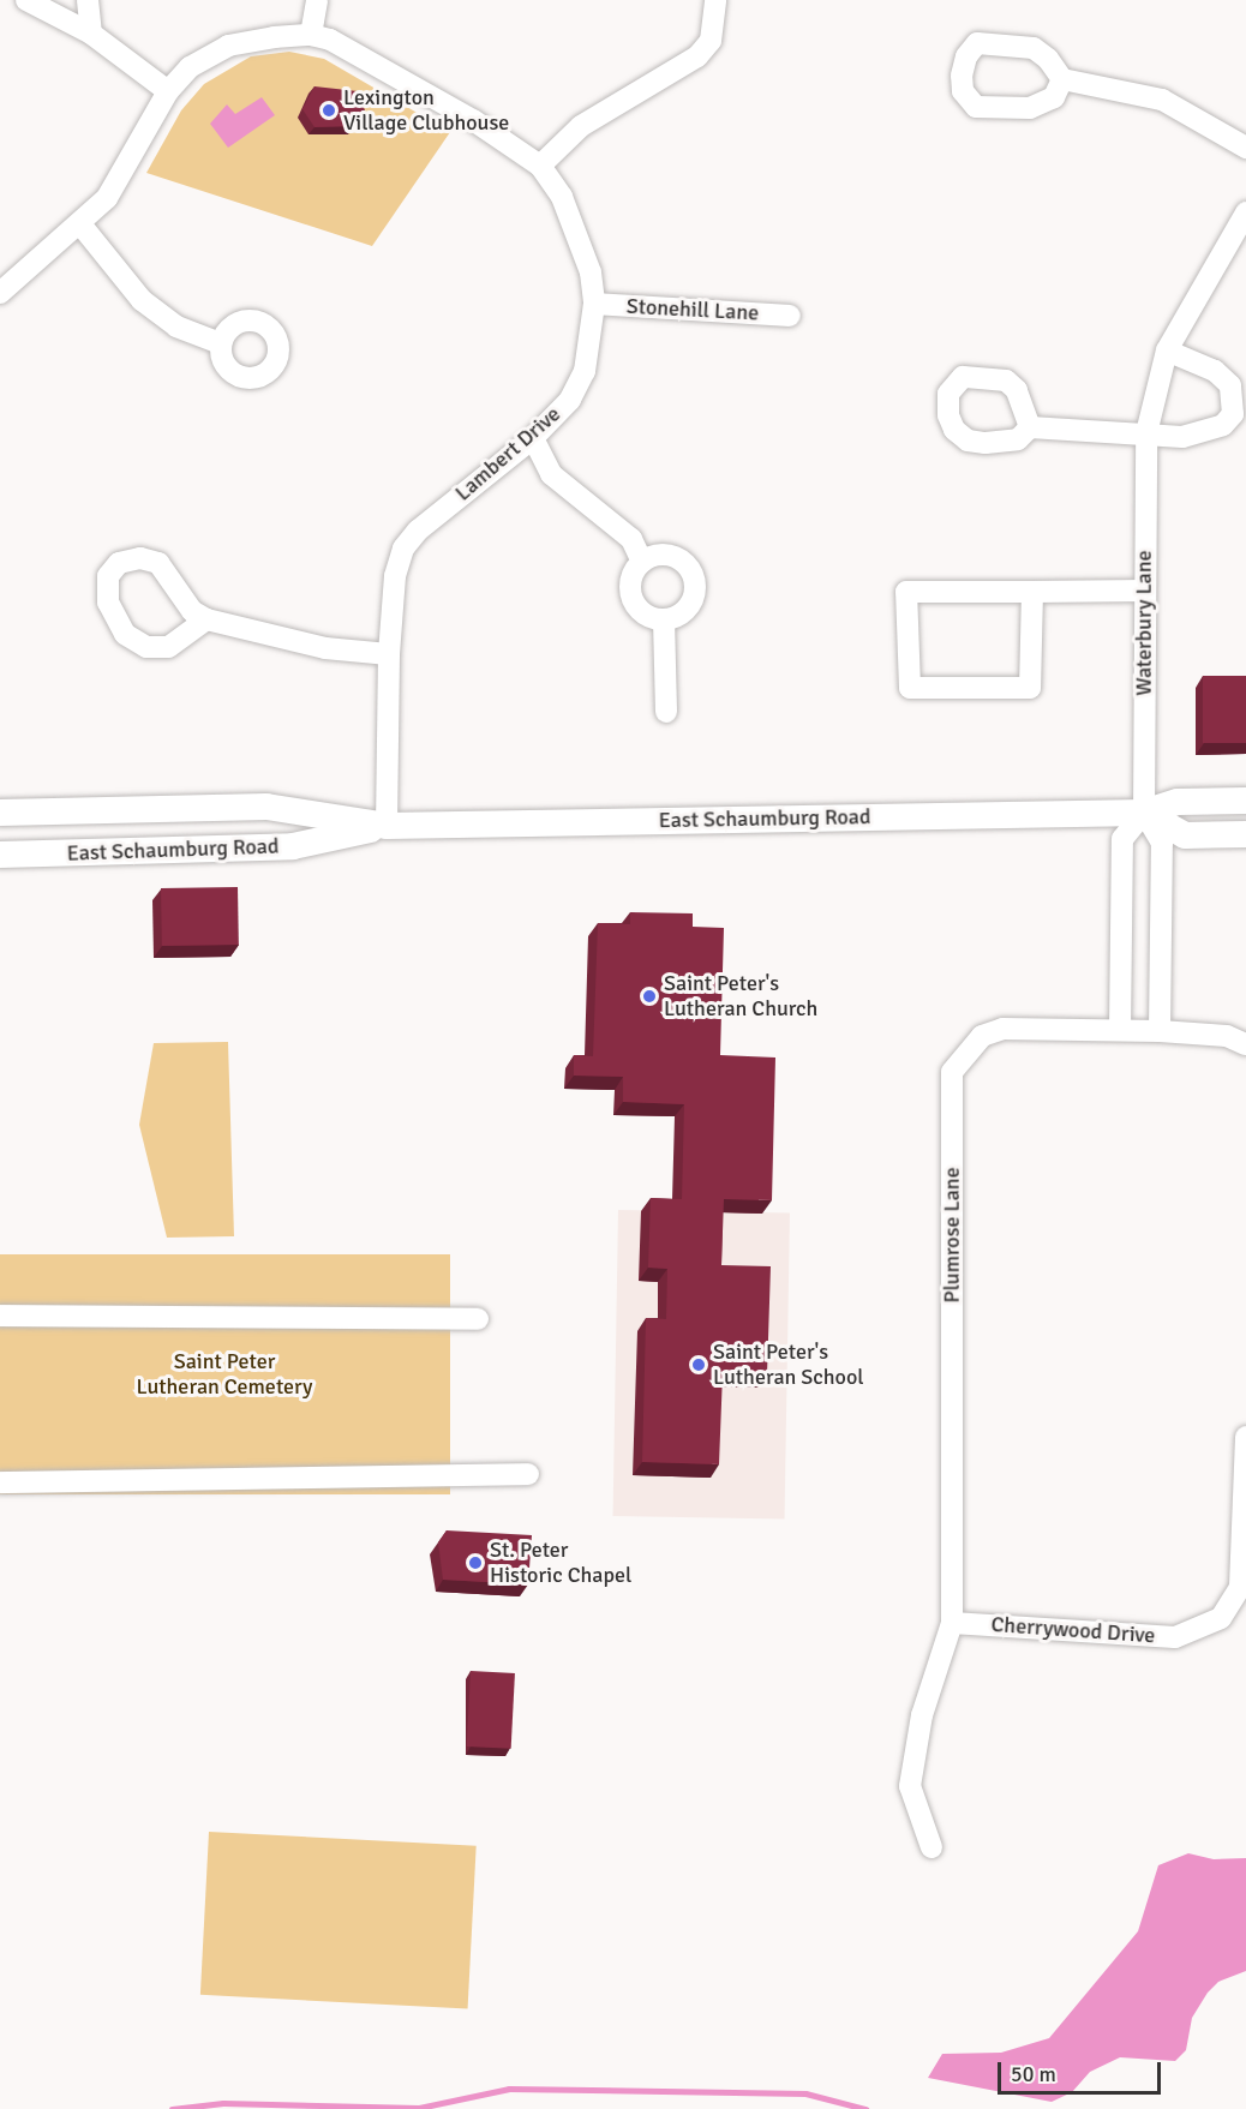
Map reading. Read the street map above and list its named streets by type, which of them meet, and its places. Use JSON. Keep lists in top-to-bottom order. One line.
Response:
{"streets":{"main road":["East Schaumburg Road"],"street":["Stonehill Lane","Lambert Drive","Waterbury Lane","Plumrose Lane","Cherrywood Drive"]},"crossings":[["Stonehill Lane","Lambert Drive"],["Lambert Drive","East Schaumburg Road"],["Waterbury Lane","East Schaumburg Road"],["Plumrose Lane","Cherrywood Drive"]],"parks":["Saint Peter Lutheran Cemetery"],"places":["Lexington Village Clubhouse","Saint Peter's Lutheran Church","Saint Peter's Lutheran School","St. Peter Historic Chapel"],"scale_bar":"50 m"}
